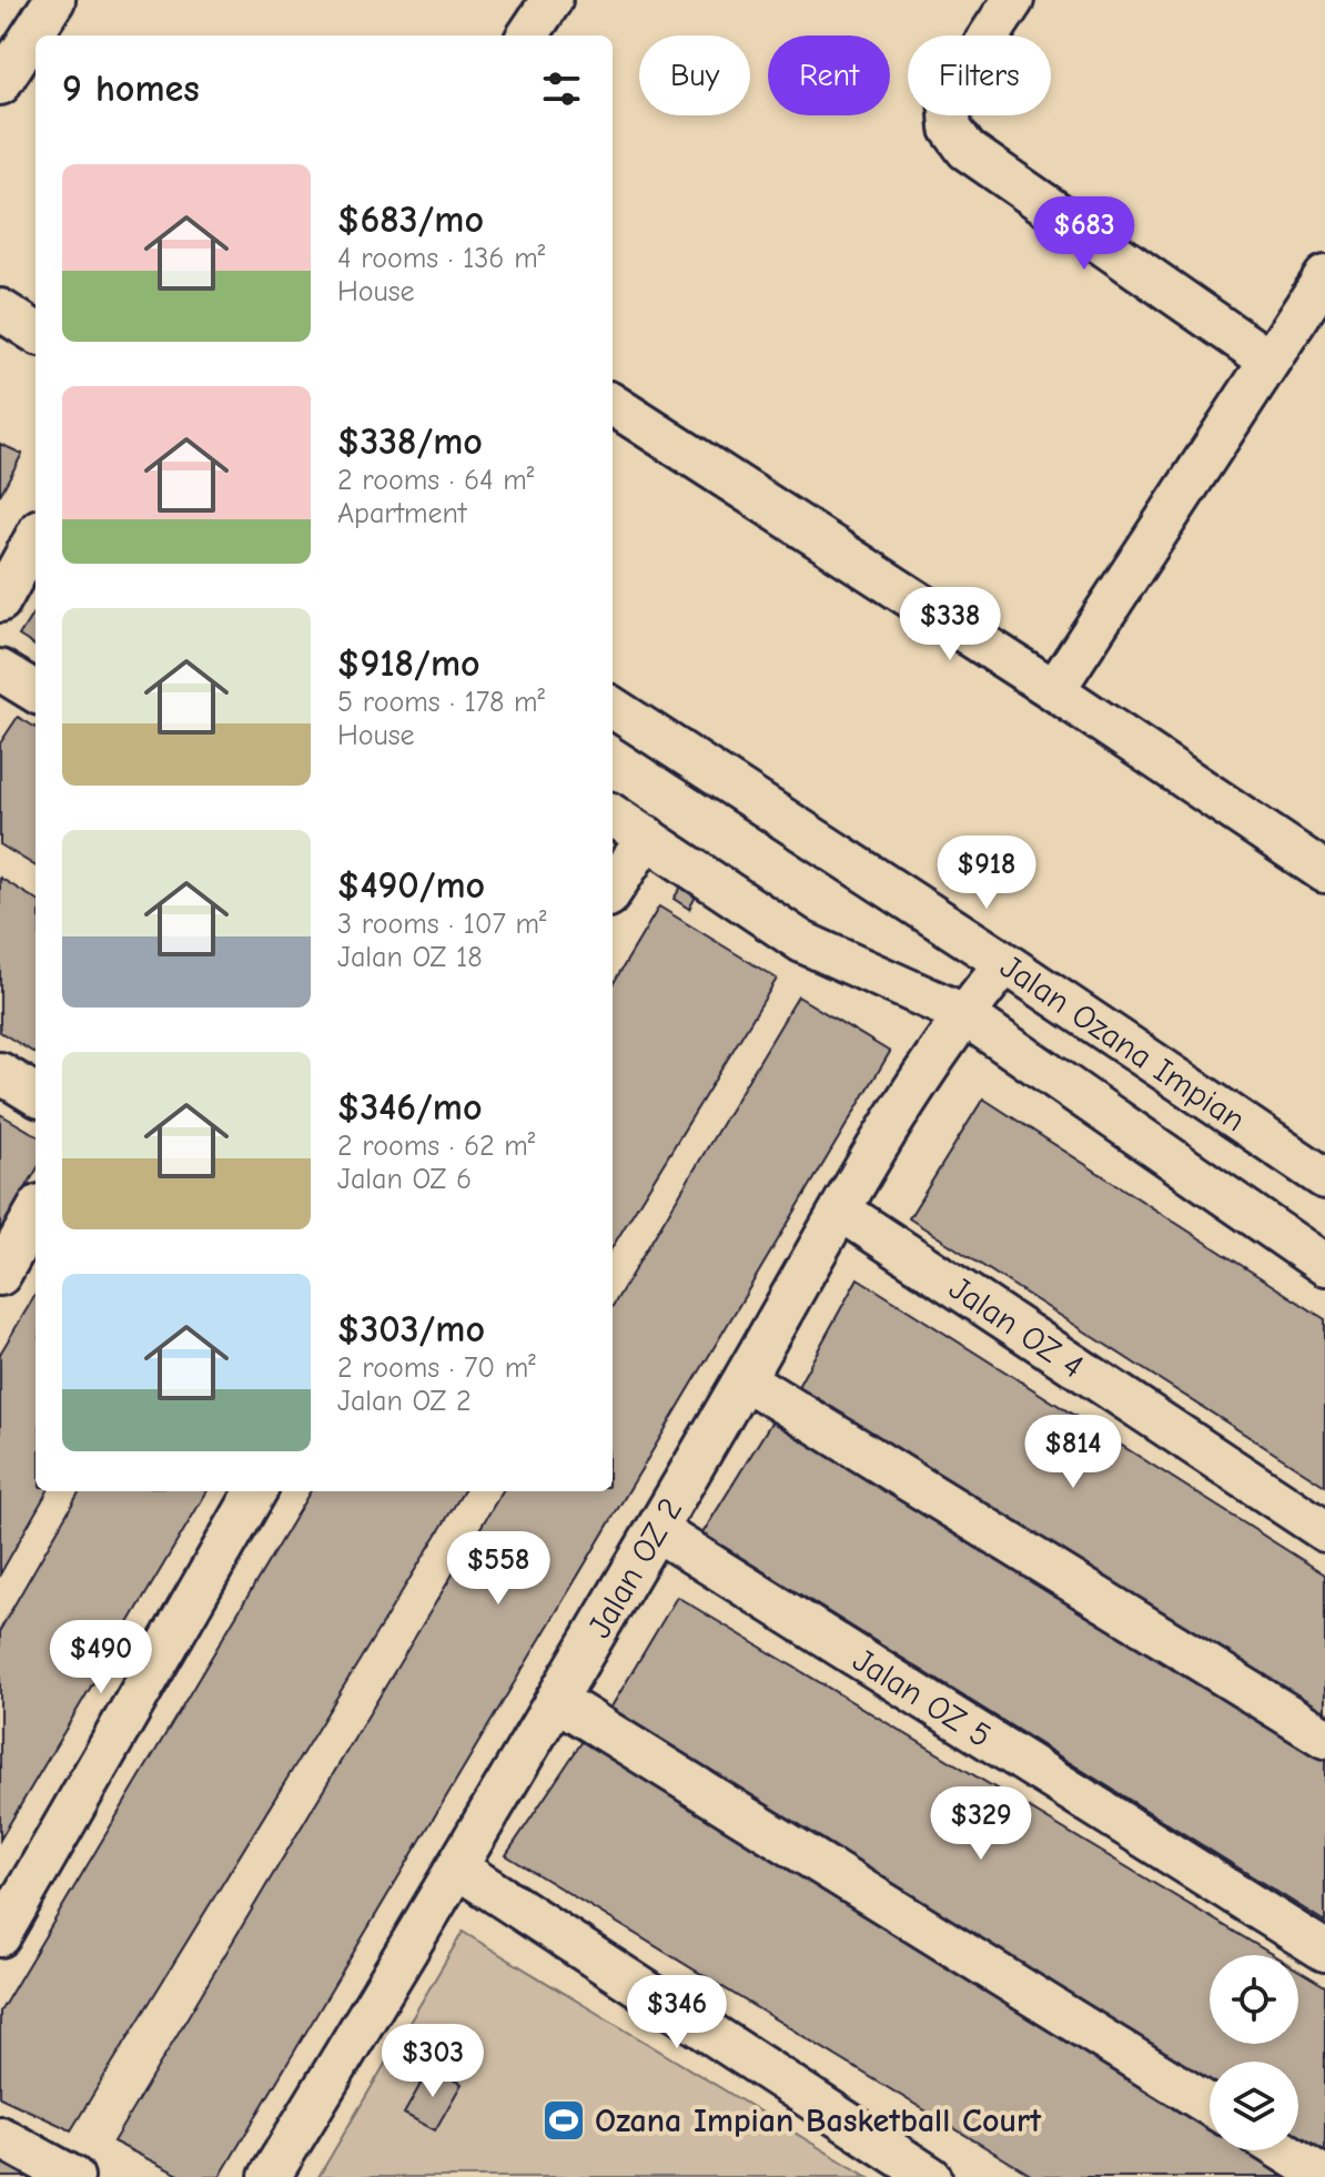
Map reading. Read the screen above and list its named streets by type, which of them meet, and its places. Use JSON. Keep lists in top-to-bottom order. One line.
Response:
{"streets":{"street":["Jalan Ozana Impian","Jalan OZ 4","Jalan OZ 2","Jalan OZ 5"]},"crossings":[["Jalan Ozana Impian","Jalan OZ 2"],["Jalan OZ 4","Jalan OZ 2"],["Jalan OZ 2","Jalan OZ 5"]],"places":{"sports":["Ozana Impian Basketball Court"]},"page":{"chip":["Buy","Rent","Filters"],"heading":"9 homes","list":[{"name":"$683/mo","note":"4 rooms · 136 m² · House"},{"name":"$338/mo","note":"2 rooms · 64 m² · Apartment"},{"name":"$918/mo","note":"5 rooms · 178 m² · House"},{"name":"$490/mo","note":"3 rooms · 107 m² · Jalan OZ 18"},{"name":"$346/mo","note":"2 rooms · 62 m² · Jalan OZ 6"},{"name":"$303/mo","note":"2 rooms · 70 m² · Jalan OZ 2"}],"price":["$683","$338","$918","$814","$558","$490","$329","$346","$303"]}}
